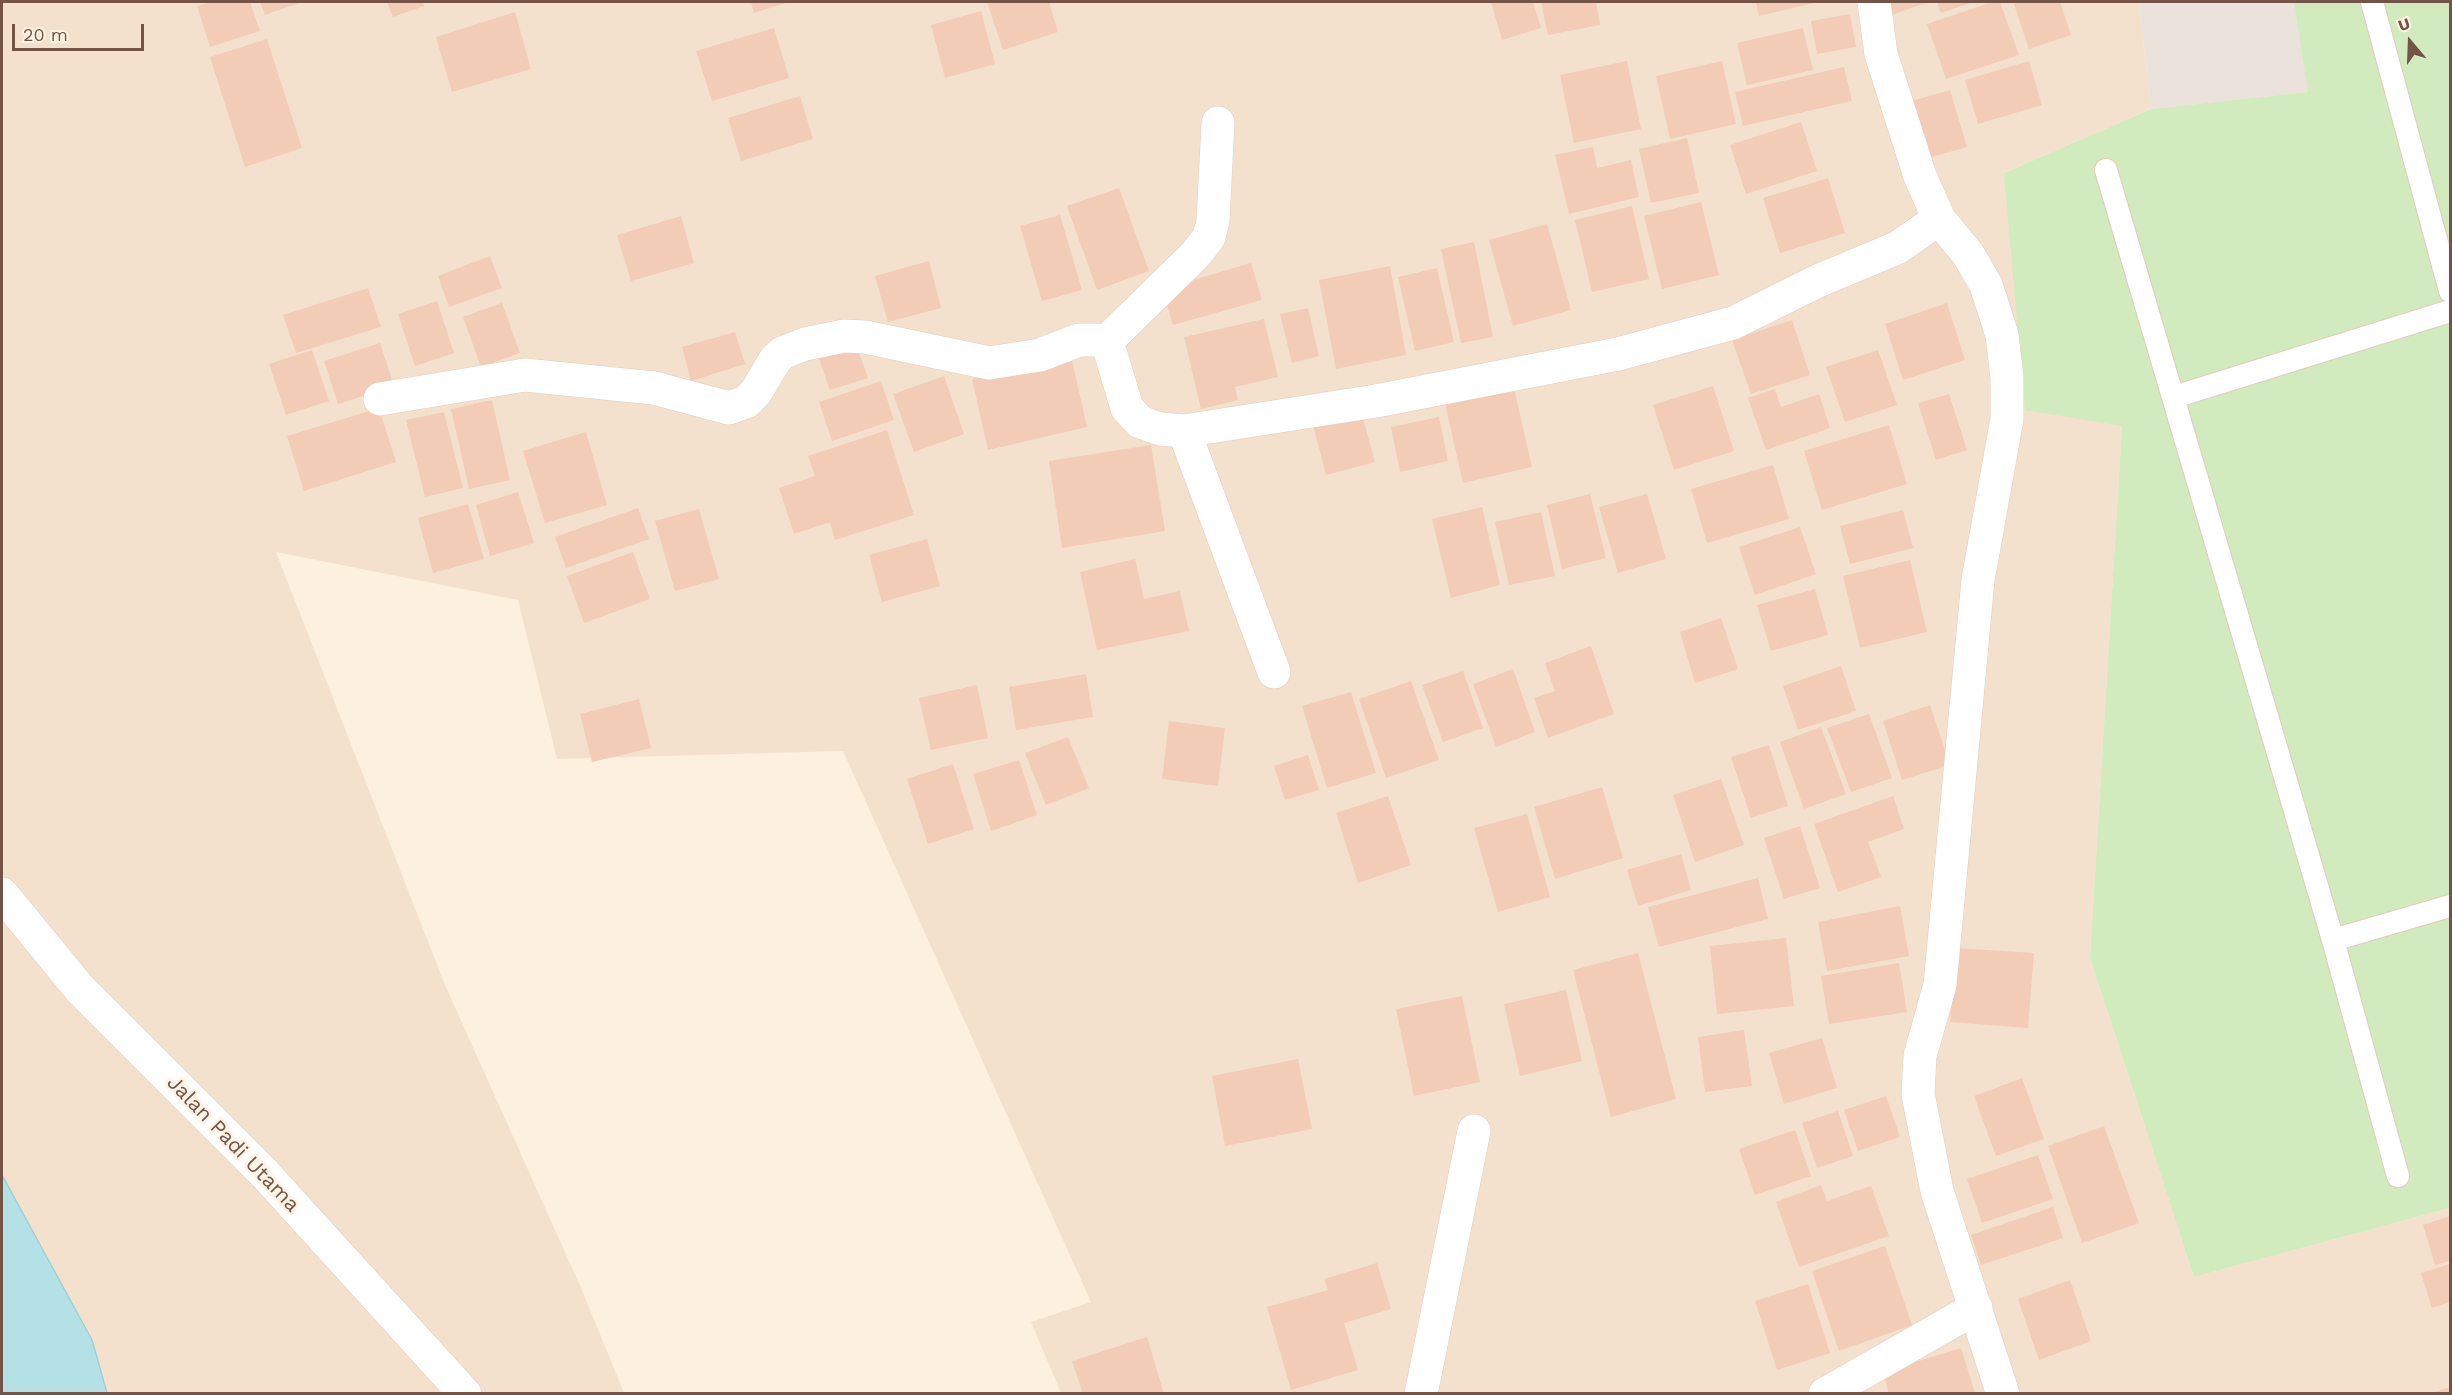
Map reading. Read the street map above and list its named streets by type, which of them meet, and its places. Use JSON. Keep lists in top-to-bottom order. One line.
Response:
{"streets":{"street":["Jalan Padi Utama"]},"scale_bar":"20 m","north":"top"}
